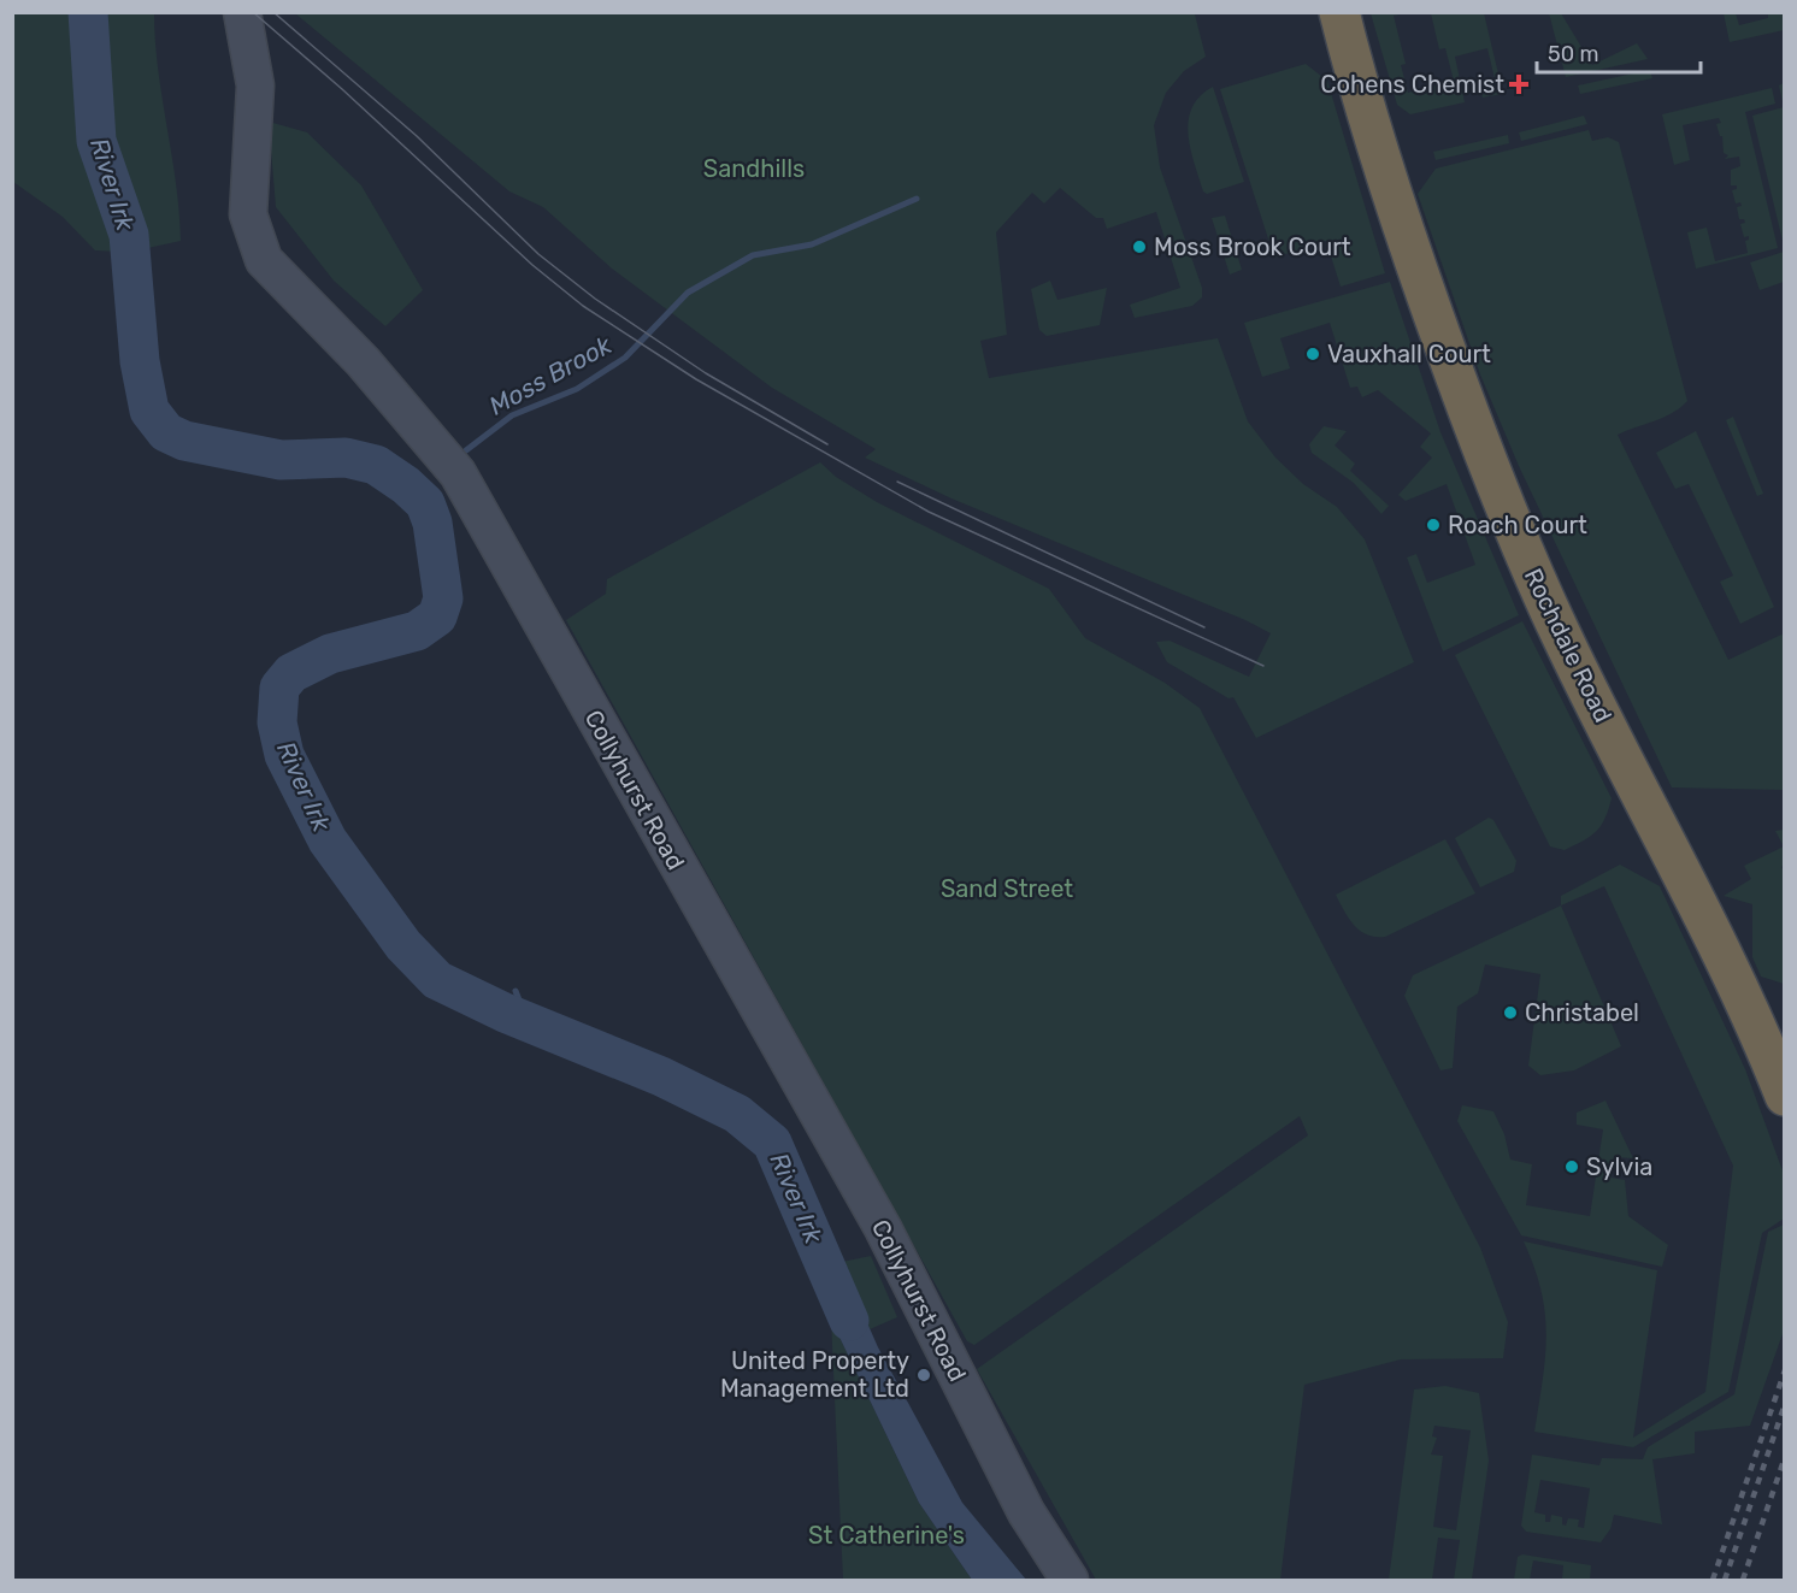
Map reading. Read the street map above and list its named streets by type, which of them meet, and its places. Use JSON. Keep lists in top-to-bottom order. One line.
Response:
{"streets":{"highway":["Rochdale Road"],"street":["Collyhurst Road"]},"water":["River Irk","Moss Brook"],"parks":["Sandhills","Sand Street","St Catherine's"],"places":{"health":["Cohens Chemist"],"other":["Moss Brook Court","Vauxhall Court","Roach Court","Christabel","Sylvia","United Property Management Ltd"]},"scale_bar":"50 m"}
